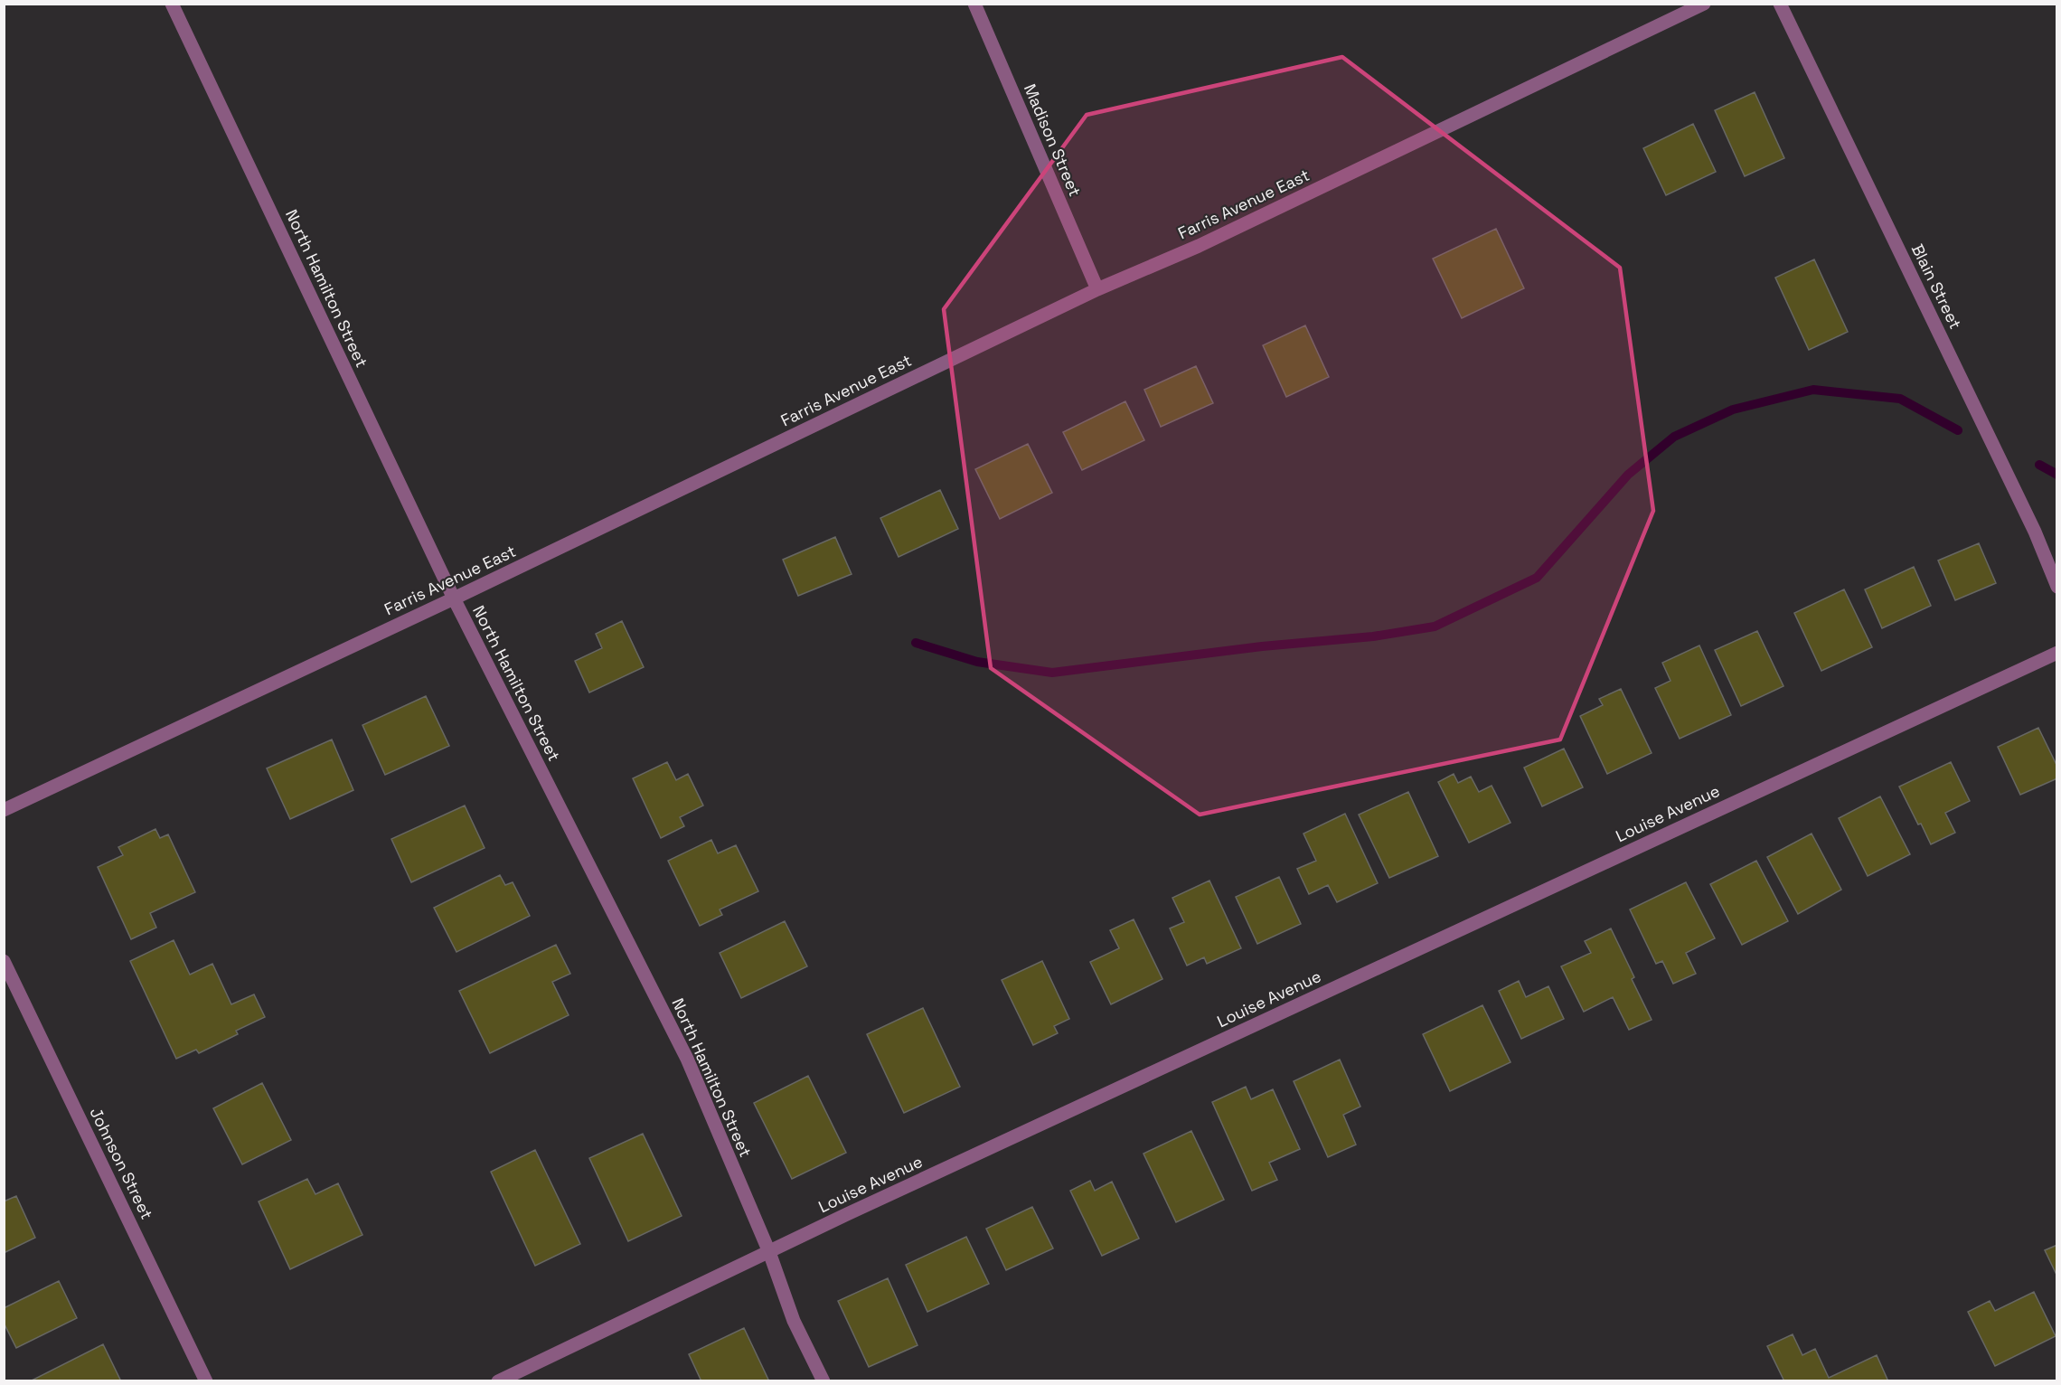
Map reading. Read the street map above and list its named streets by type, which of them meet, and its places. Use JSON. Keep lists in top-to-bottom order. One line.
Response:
{"streets":{"street":["Madison Street","Farris Avenue East","Blain Street","North Hamilton Street","Louise Avenue","Johnson Street"]},"crossings":[["Madison Street","Farris Avenue East"],["Farris Avenue East","North Hamilton Street"],["North Hamilton Street","Louise Avenue"]]}
